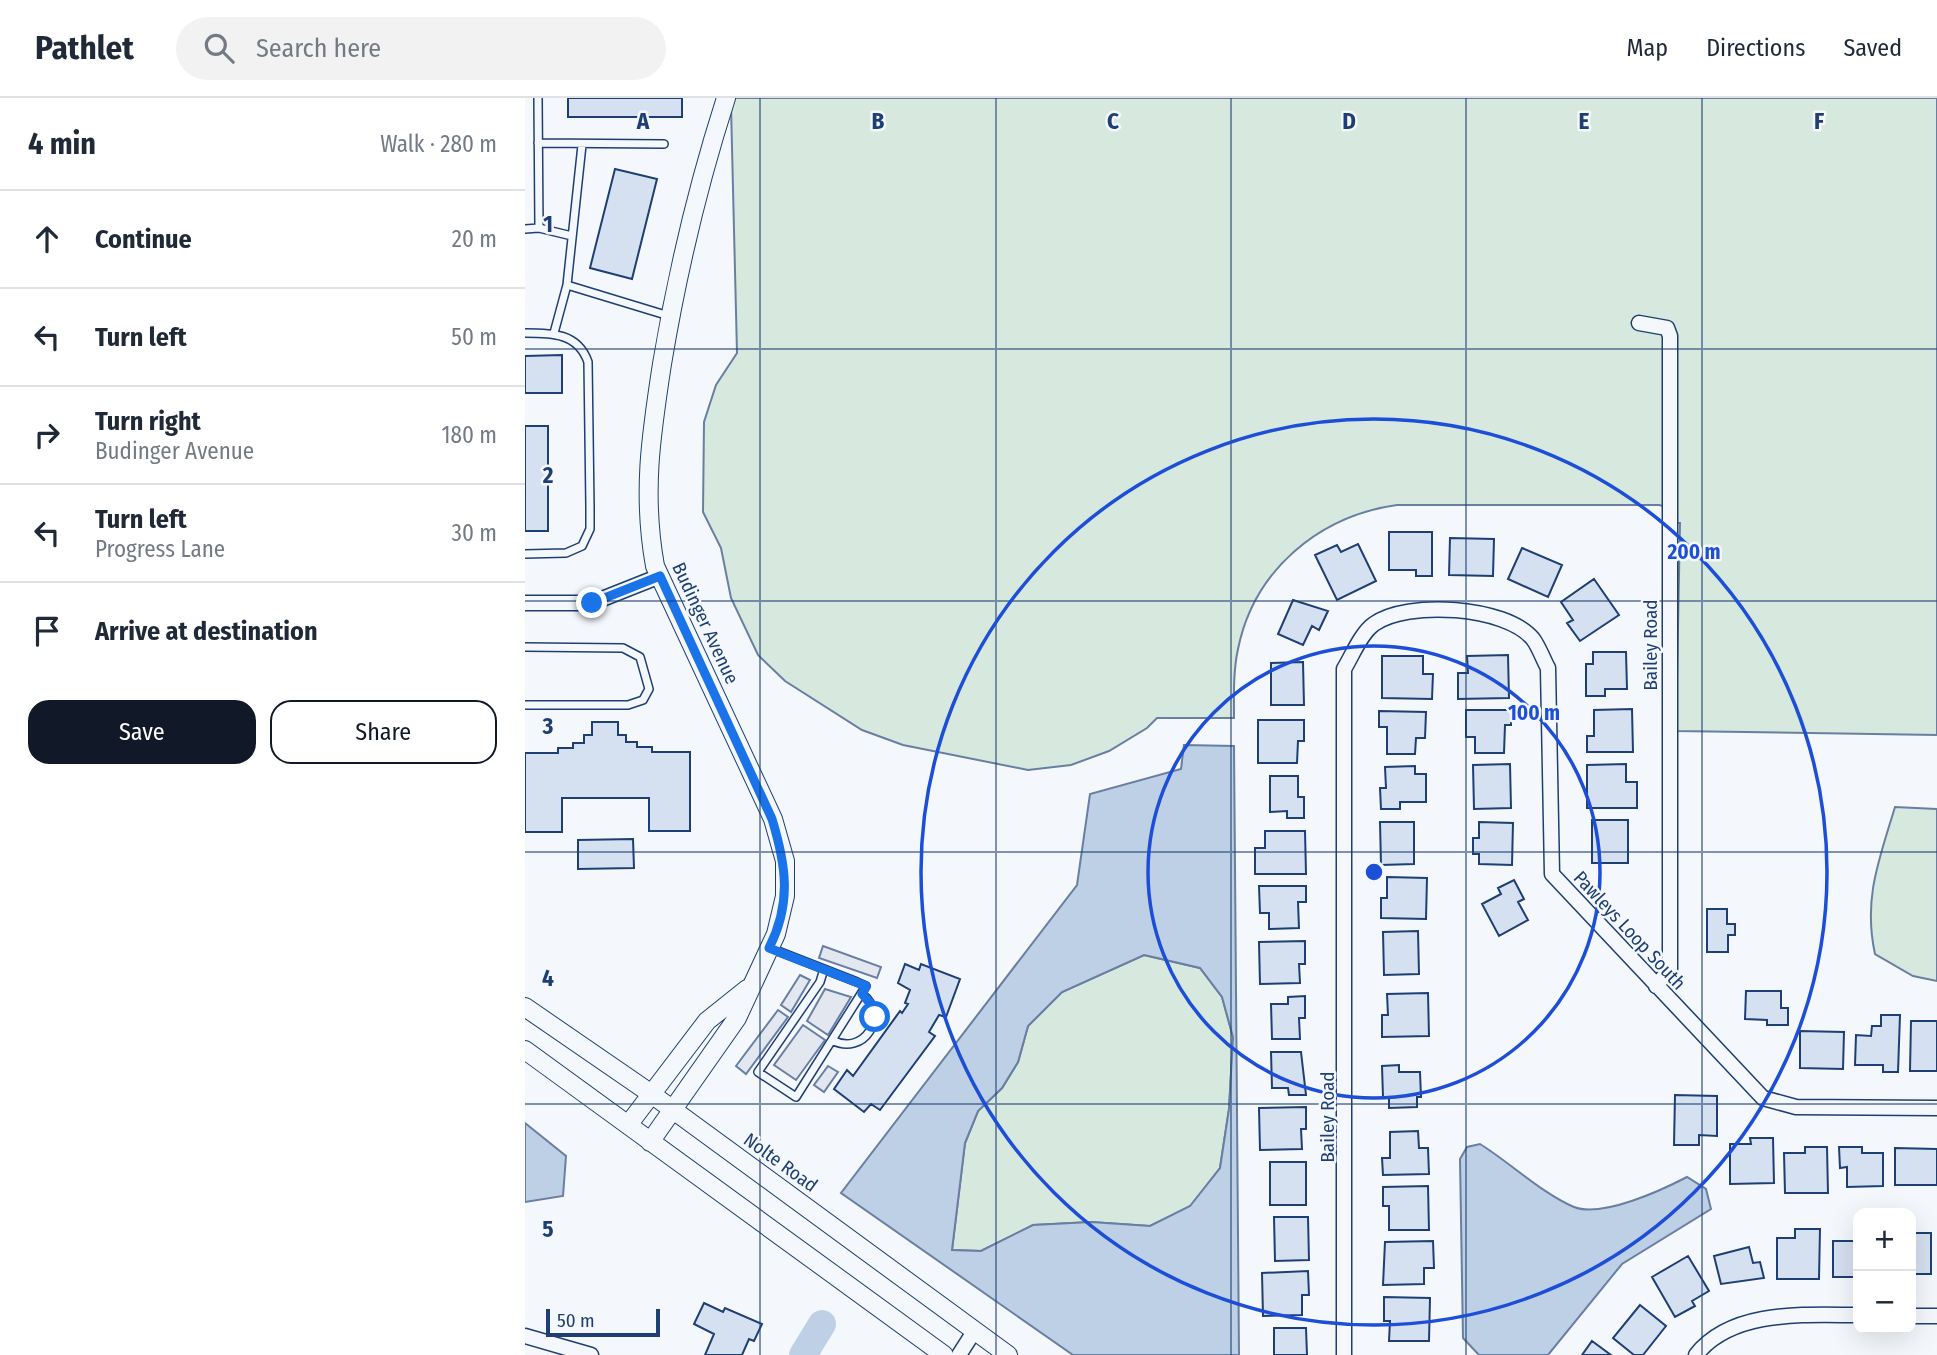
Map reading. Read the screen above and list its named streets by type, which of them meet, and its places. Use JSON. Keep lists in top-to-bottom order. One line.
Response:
{"streets":{"street":["Budinger Avenue","Bailey Road","Pawleys Loop South","Nolte Road"]},"crossings":[["Budinger Avenue","Nolte Road"],["Bailey Road","Pawleys Loop South"]],"scale_bar":"50 m","page":{"header":"Pathlet","search":"Search here","nav":["Map","Directions","Saved"],"heading":["4 min","Walk · 280 m"],"list":[["Continue","20 m"],["Turn left","50 m"],["Turn right","Budinger Avenue","180 m"],["Turn left","Progress Lane","30 m"],"Arrive at destination"],"buttons":["Save","Share"],"map_buttons":["+","−"],"scale":"50 m"},"grid":{"columns":["A","B","C","D","E","F"],"rows":["1","2","3","4","5"]},"rings":["200 m","100 m"]}
